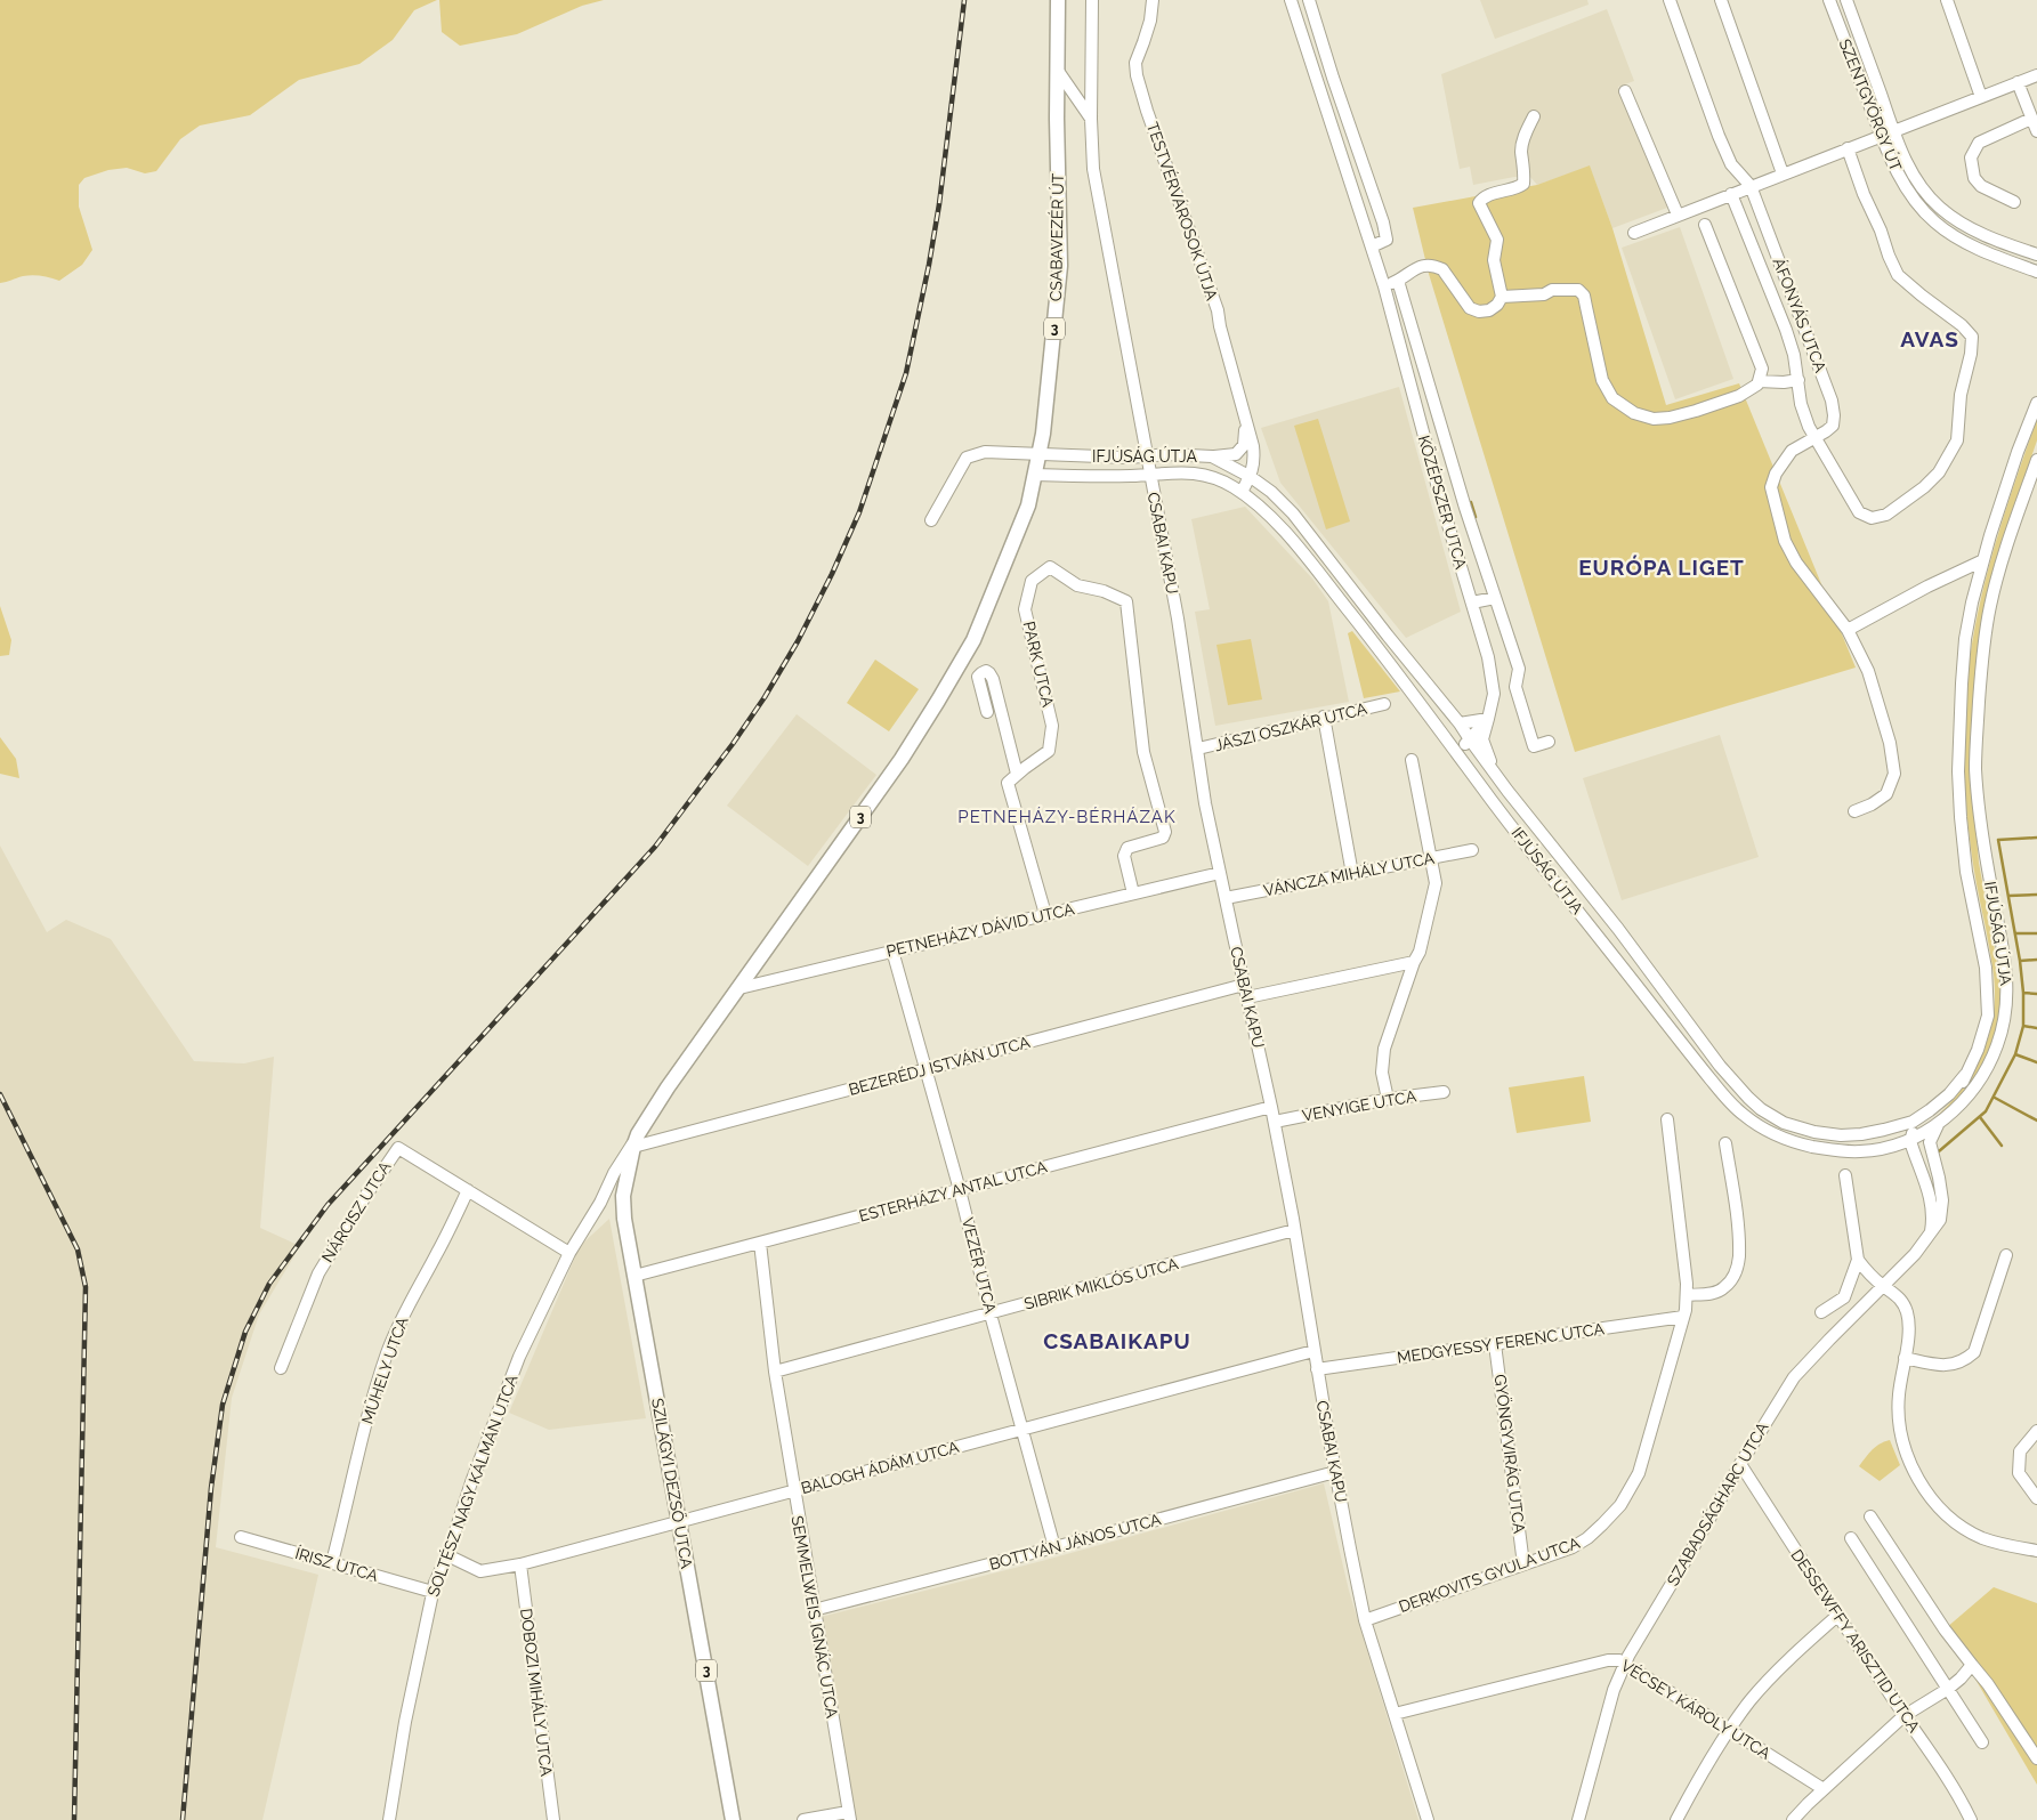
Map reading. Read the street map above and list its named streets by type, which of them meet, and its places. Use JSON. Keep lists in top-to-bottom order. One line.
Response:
{"streets":{"main road":["CSABAVEZÉR ÚT","3","SZILÁGYI DEZSŐ UTCA"],"street":["SZENTGYÖRGY ÚT","TESTVÉRVÁROSOK ÚTJA","ÁFONYÁS UTCA","IFJÚSÁG ÚTJA","KÖZÉPSZER UTCA","CSABAI KAPU","PARK UTCA","JÁSZI OSZKÁR UTCA","VÁNCZA MIHÁLY UTCA","PETNEHÁZY DÁVID UTCA","BEZERÉDJ ISTVÁN UTCA","VENYIGE UTCA","ESTERHÁZY ANTAL UTCA","NÁRCISZ UTCA","VEZÉR UTCA","SIBRIK MIKLÓS UTCA","MEDGYESSY FERENC UTCA","MŰHELY UTCA","GYÖNGYVIRÁG UTCA","BALOGH ÁDÁM UTCA","SOLTÉSZ NAGY KÁLMÁN UTCA","SZABADSÁGHARC UTCA","BOTTYÁN JÁNOS UTCA","ÍRISZ UTCA","DERKOVITS GYULA UTCA","SEMMELWEIS IGNÁC UTCA","DESSEWFFY ARISZTID UTCA","DOBOZI MIHÁLY UTCA","VÉCSEY KÁROLY UTCA"]},"crossings":[["TESTVÉRVÁROSOK ÚTJA","IFJÚSÁG ÚTJA"],["CSABAVEZÉR ÚT","3"],["CSABAVEZÉR ÚT","IFJÚSÁG ÚTJA"],["3","IFJÚSÁG ÚTJA"],["3","PETNEHÁZY DÁVID UTCA"],["3","BEZERÉDJ ISTVÁN UTCA"],["3","SZILÁGYI DEZSŐ UTCA"],["3","SOLTÉSZ NAGY KÁLMÁN UTCA"],["IFJÚSÁG ÚTJA","KÖZÉPSZER UTCA"],["IFJÚSÁG ÚTJA","CSABAI KAPU"],["IFJÚSÁG ÚTJA","SZABADSÁGHARC UTCA"],["CSABAI KAPU","JÁSZI OSZKÁR UTCA"],["CSABAI KAPU","VÁNCZA MIHÁLY UTCA"],["CSABAI KAPU","PETNEHÁZY DÁVID UTCA"],["CSABAI KAPU","BEZERÉDJ ISTVÁN UTCA"],["CSABAI KAPU","VENYIGE UTCA"],["CSABAI KAPU","ESTERHÁZY ANTAL UTCA"],["CSABAI KAPU","SIBRIK MIKLÓS UTCA"],["CSABAI KAPU","MEDGYESSY FERENC UTCA"],["CSABAI KAPU","BALOGH ÁDÁM UTCA"],["CSABAI KAPU","BOTTYÁN JÁNOS UTCA"],["CSABAI KAPU","DERKOVITS GYULA UTCA"],["CSABAI KAPU","VÉCSEY KÁROLY UTCA"],["PARK UTCA","PETNEHÁZY DÁVID UTCA"],["PETNEHÁZY DÁVID UTCA","VEZÉR UTCA"],["BEZERÉDJ ISTVÁN UTCA","VEZÉR UTCA"],["BEZERÉDJ ISTVÁN UTCA","SZILÁGYI DEZSŐ UTCA"],["BEZERÉDJ ISTVÁN UTCA","SOLTÉSZ NAGY KÁLMÁN UTCA"],["ESTERHÁZY ANTAL UTCA","VEZÉR UTCA"],["ESTERHÁZY ANTAL UTCA","SZILÁGYI DEZSŐ UTCA"],["ESTERHÁZY ANTAL UTCA","SEMMELWEIS IGNÁC UTCA"],["NÁRCISZ UTCA","MŰHELY UTCA"],["NÁRCISZ UTCA","SOLTÉSZ NAGY KÁLMÁN UTCA"],["VEZÉR UTCA","SIBRIK MIKLÓS UTCA"],["VEZÉR UTCA","BALOGH ÁDÁM UTCA"],["VEZÉR UTCA","BOTTYÁN JÁNOS UTCA"],["SIBRIK MIKLÓS UTCA","SEMMELWEIS IGNÁC UTCA"],["MEDGYESSY FERENC UTCA","GYÖNGYVIRÁG UTCA"],["MEDGYESSY FERENC UTCA","DERKOVITS GYULA UTCA"],["MŰHELY UTCA","ÍRISZ UTCA"],["GYÖNGYVIRÁG UTCA","DERKOVITS GYULA UTCA"],["BALOGH ÁDÁM UTCA","SZILÁGYI DEZSŐ UTCA"],["BALOGH ÁDÁM UTCA","SOLTÉSZ NAGY KÁLMÁN UTCA"],["BALOGH ÁDÁM UTCA","SEMMELWEIS IGNÁC UTCA"],["BALOGH ÁDÁM UTCA","DOBOZI MIHÁLY UTCA"],["SZILÁGYI DEZSŐ UTCA","SOLTÉSZ NAGY KÁLMÁN UTCA"],["SOLTÉSZ NAGY KÁLMÁN UTCA","ÍRISZ UTCA"],["SZABADSÁGHARC UTCA","DESSEWFFY ARISZTID UTCA"],["SZABADSÁGHARC UTCA","VÉCSEY KÁROLY UTCA"],["BOTTYÁN JÁNOS UTCA","SEMMELWEIS IGNÁC UTCA"]],"districts":["AVAS","EURÓPA LIGET","PETNEHÁZY-BÉRHÁZAK","CSABAIKAPU"]}
